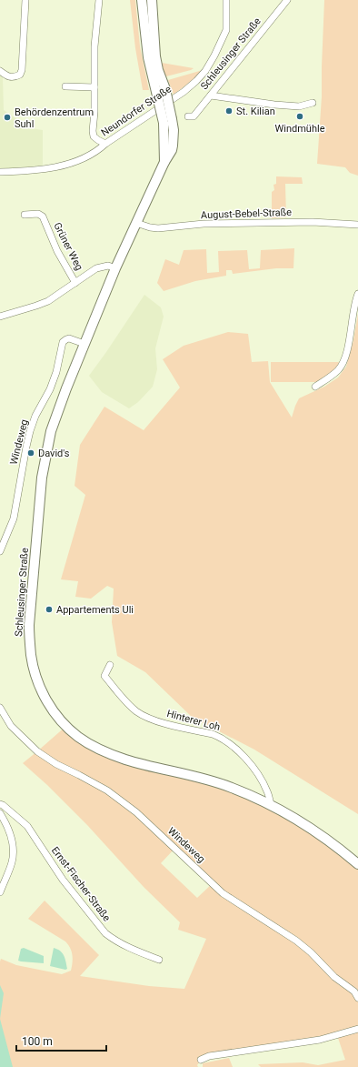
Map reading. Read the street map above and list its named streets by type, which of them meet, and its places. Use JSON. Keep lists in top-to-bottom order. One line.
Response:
{"streets":{"main road":["Schleusinger Straße"],"street":["Neundorfer Straße","August-Bebel-Straße","Grüner Weg","Windeweg","Hinterer Loh","Ernst-Fischer-Straße"]},"crossings":[["Schleusinger Straße","August-Bebel-Straße"],["Schleusinger Straße","Grüner Weg"],["Schleusinger Straße","Windeweg"],["Schleusinger Straße","Hinterer Loh"]],"places":["St. Kilian","Windmühle","Behördenzentrum Suhl","David's","Appartements Uli"],"scale_bar":"100 m"}
